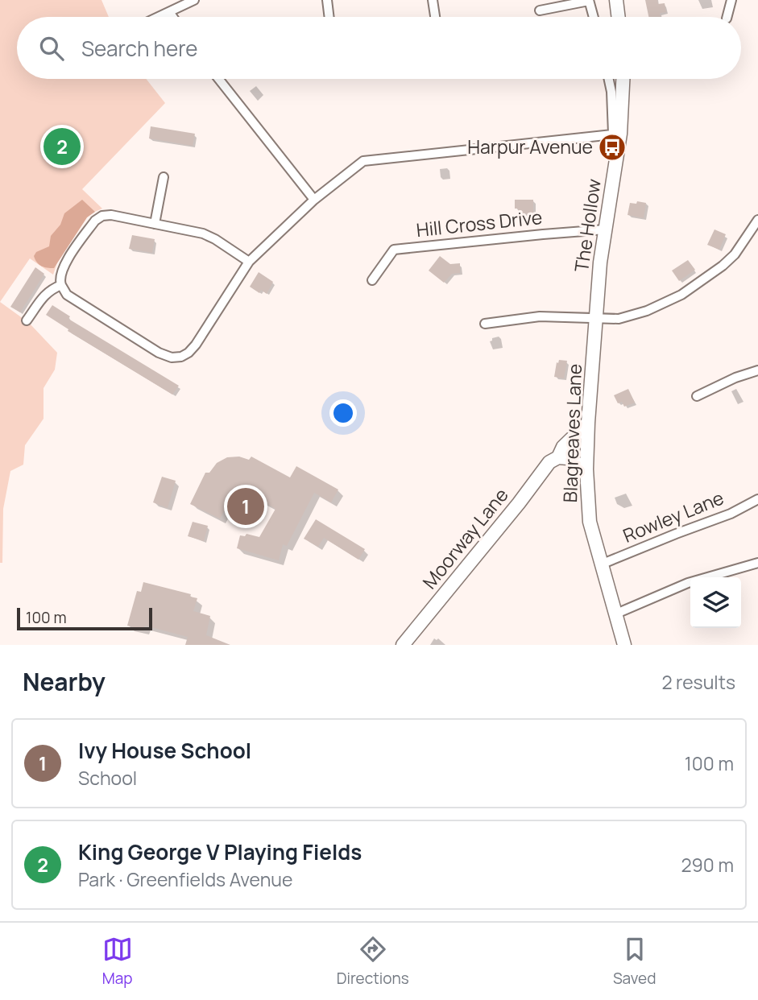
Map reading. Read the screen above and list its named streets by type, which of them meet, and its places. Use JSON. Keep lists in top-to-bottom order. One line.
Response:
{"streets":{"street":["Hill Cross Drive","The Hollow","Blagreaves Lane","Rowley Lane","Moorway Lane"]},"crossings":[["Hill Cross Drive","The Hollow"],["The Hollow","Blagreaves Lane"],["Blagreaves Lane","Rowley Lane"],["Blagreaves Lane","Moorway Lane"]],"places":{"bus stop":["Harpur Avenue"]},"scale_bar":"100 m","page":{"search":"Search here","pins":["2","1"],"scale":"100 m","heading":["Nearby","2 results"],"list":[{"mark":"1","name":"Ivy House School","note":"School","value":"100 m"},{"mark":"2","name":"King George V Playing Fields","note":"Park · Greenfields Avenue","value":"290 m"}],"nav":["Map","Directions","Saved"]}}
